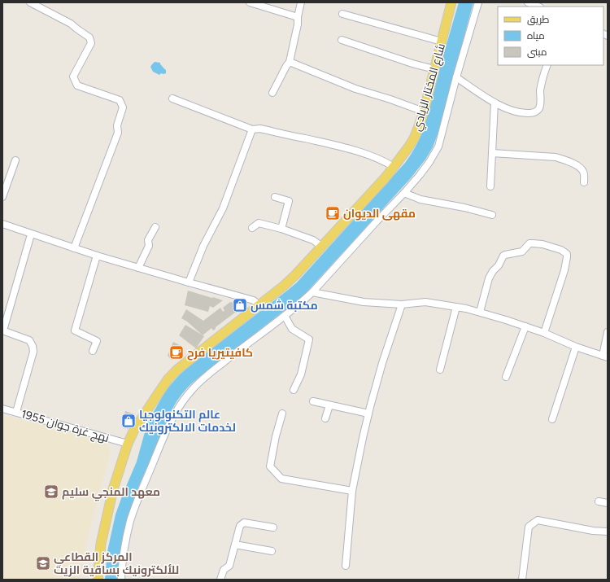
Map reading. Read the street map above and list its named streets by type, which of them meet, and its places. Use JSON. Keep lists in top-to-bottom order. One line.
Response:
{"streets":{"main road":["شارع المختار الزيادي"],"street":["نهج غرة جوان 1955"]},"crossings":[["شارع المختار الزيادي","نهج غرة جوان 1955"]],"places":{"cafe":["مقهى الديوان","كافيتيريا فرح"],"shop":["مكتبة شمس","عالم التكنولوجيا لخدمات الالكترونيك"],"school or university":["معهد المنجي سليم","المركز القطاعي للألكترونيك بساقية الزيت"]},"legend":["طريق","مياه","مبنى"]}
